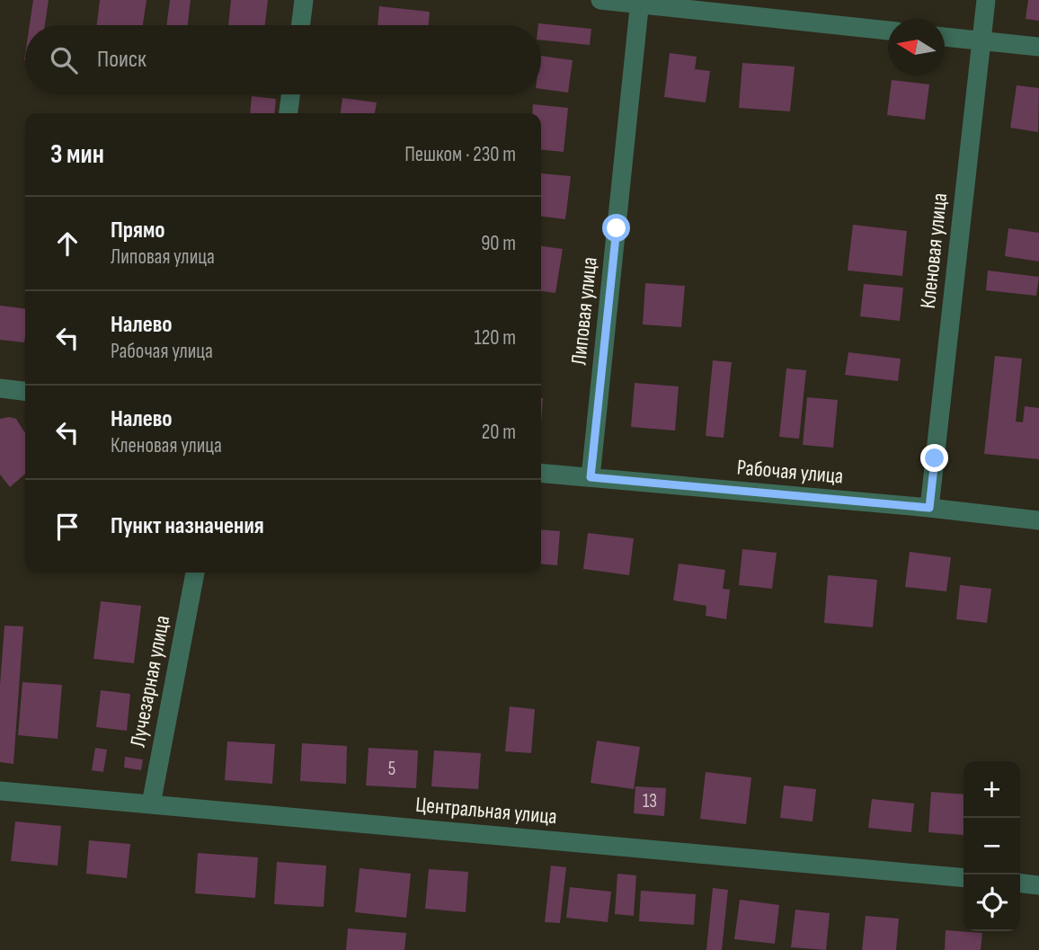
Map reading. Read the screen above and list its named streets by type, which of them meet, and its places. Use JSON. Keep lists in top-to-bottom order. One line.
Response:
{"streets":{"street":["Кленовая улица","Липовая улица","Рабочая улица","Лучезарная улица","Центральная улица"]},"crossings":[["Кленовая улица","Рабочая улица"],["Липовая улица","Рабочая улица"],["Лучезарная улица","Центральная улица"]],"house_numbers":["5","13"],"north":"left","page":{"search":"Поиск","heading":["3 мин","Пешком · 230 m"],"list":[["Прямо","Липовая улица","90 m"],["Налево","Рабочая улица","120 m"],["Налево","Кленовая улица","20 m"],"Пункт назначения"],"map_buttons":["+","−"]}}
